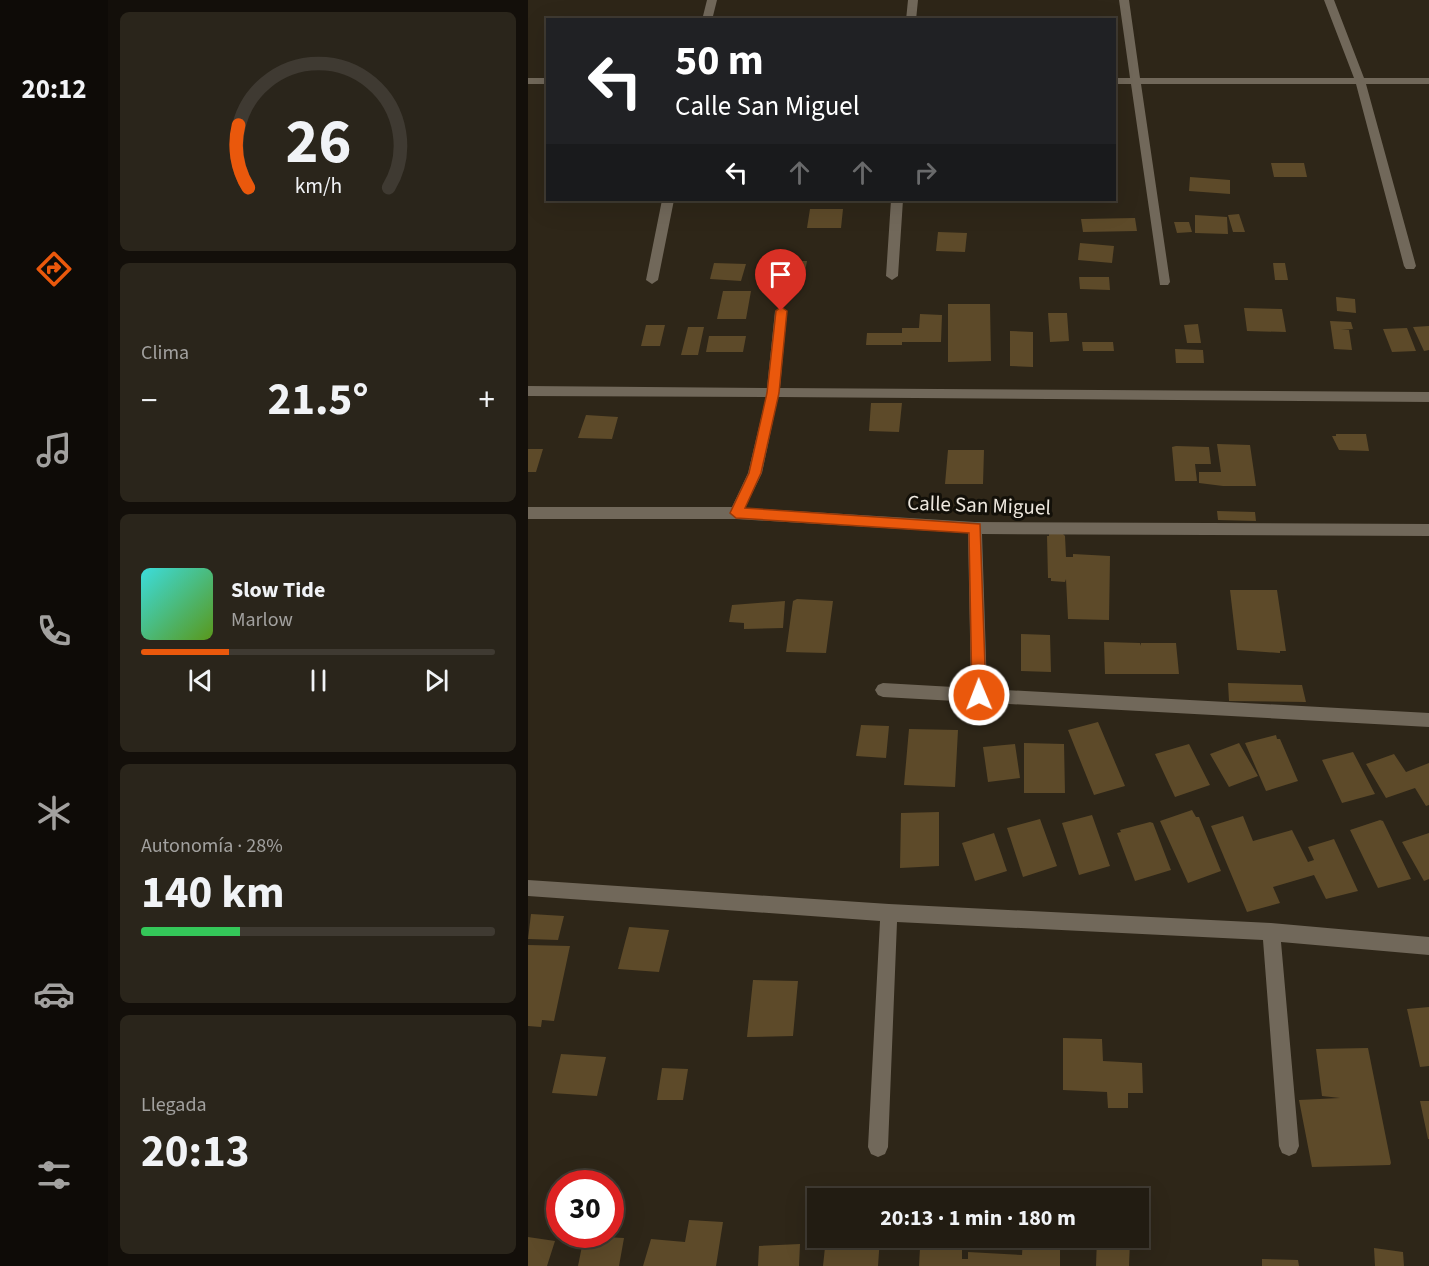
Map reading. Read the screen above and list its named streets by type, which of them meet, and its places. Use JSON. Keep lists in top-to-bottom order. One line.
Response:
{"streets":{"street":["Calle San Miguel"]},"page":{"tabs":"20:12","turn":["50 m","Calle San Miguel"],"tile":["Clima",["Autonomía · 28%","140 km"],["Llegada","20:13"]],"heat":["−","21.5°","+"],"song":["Slow Tide","Marlow"],"limit":"30","trip":"20:13 · 1 min · 180 m","gauge":["26","km/h"]}}
